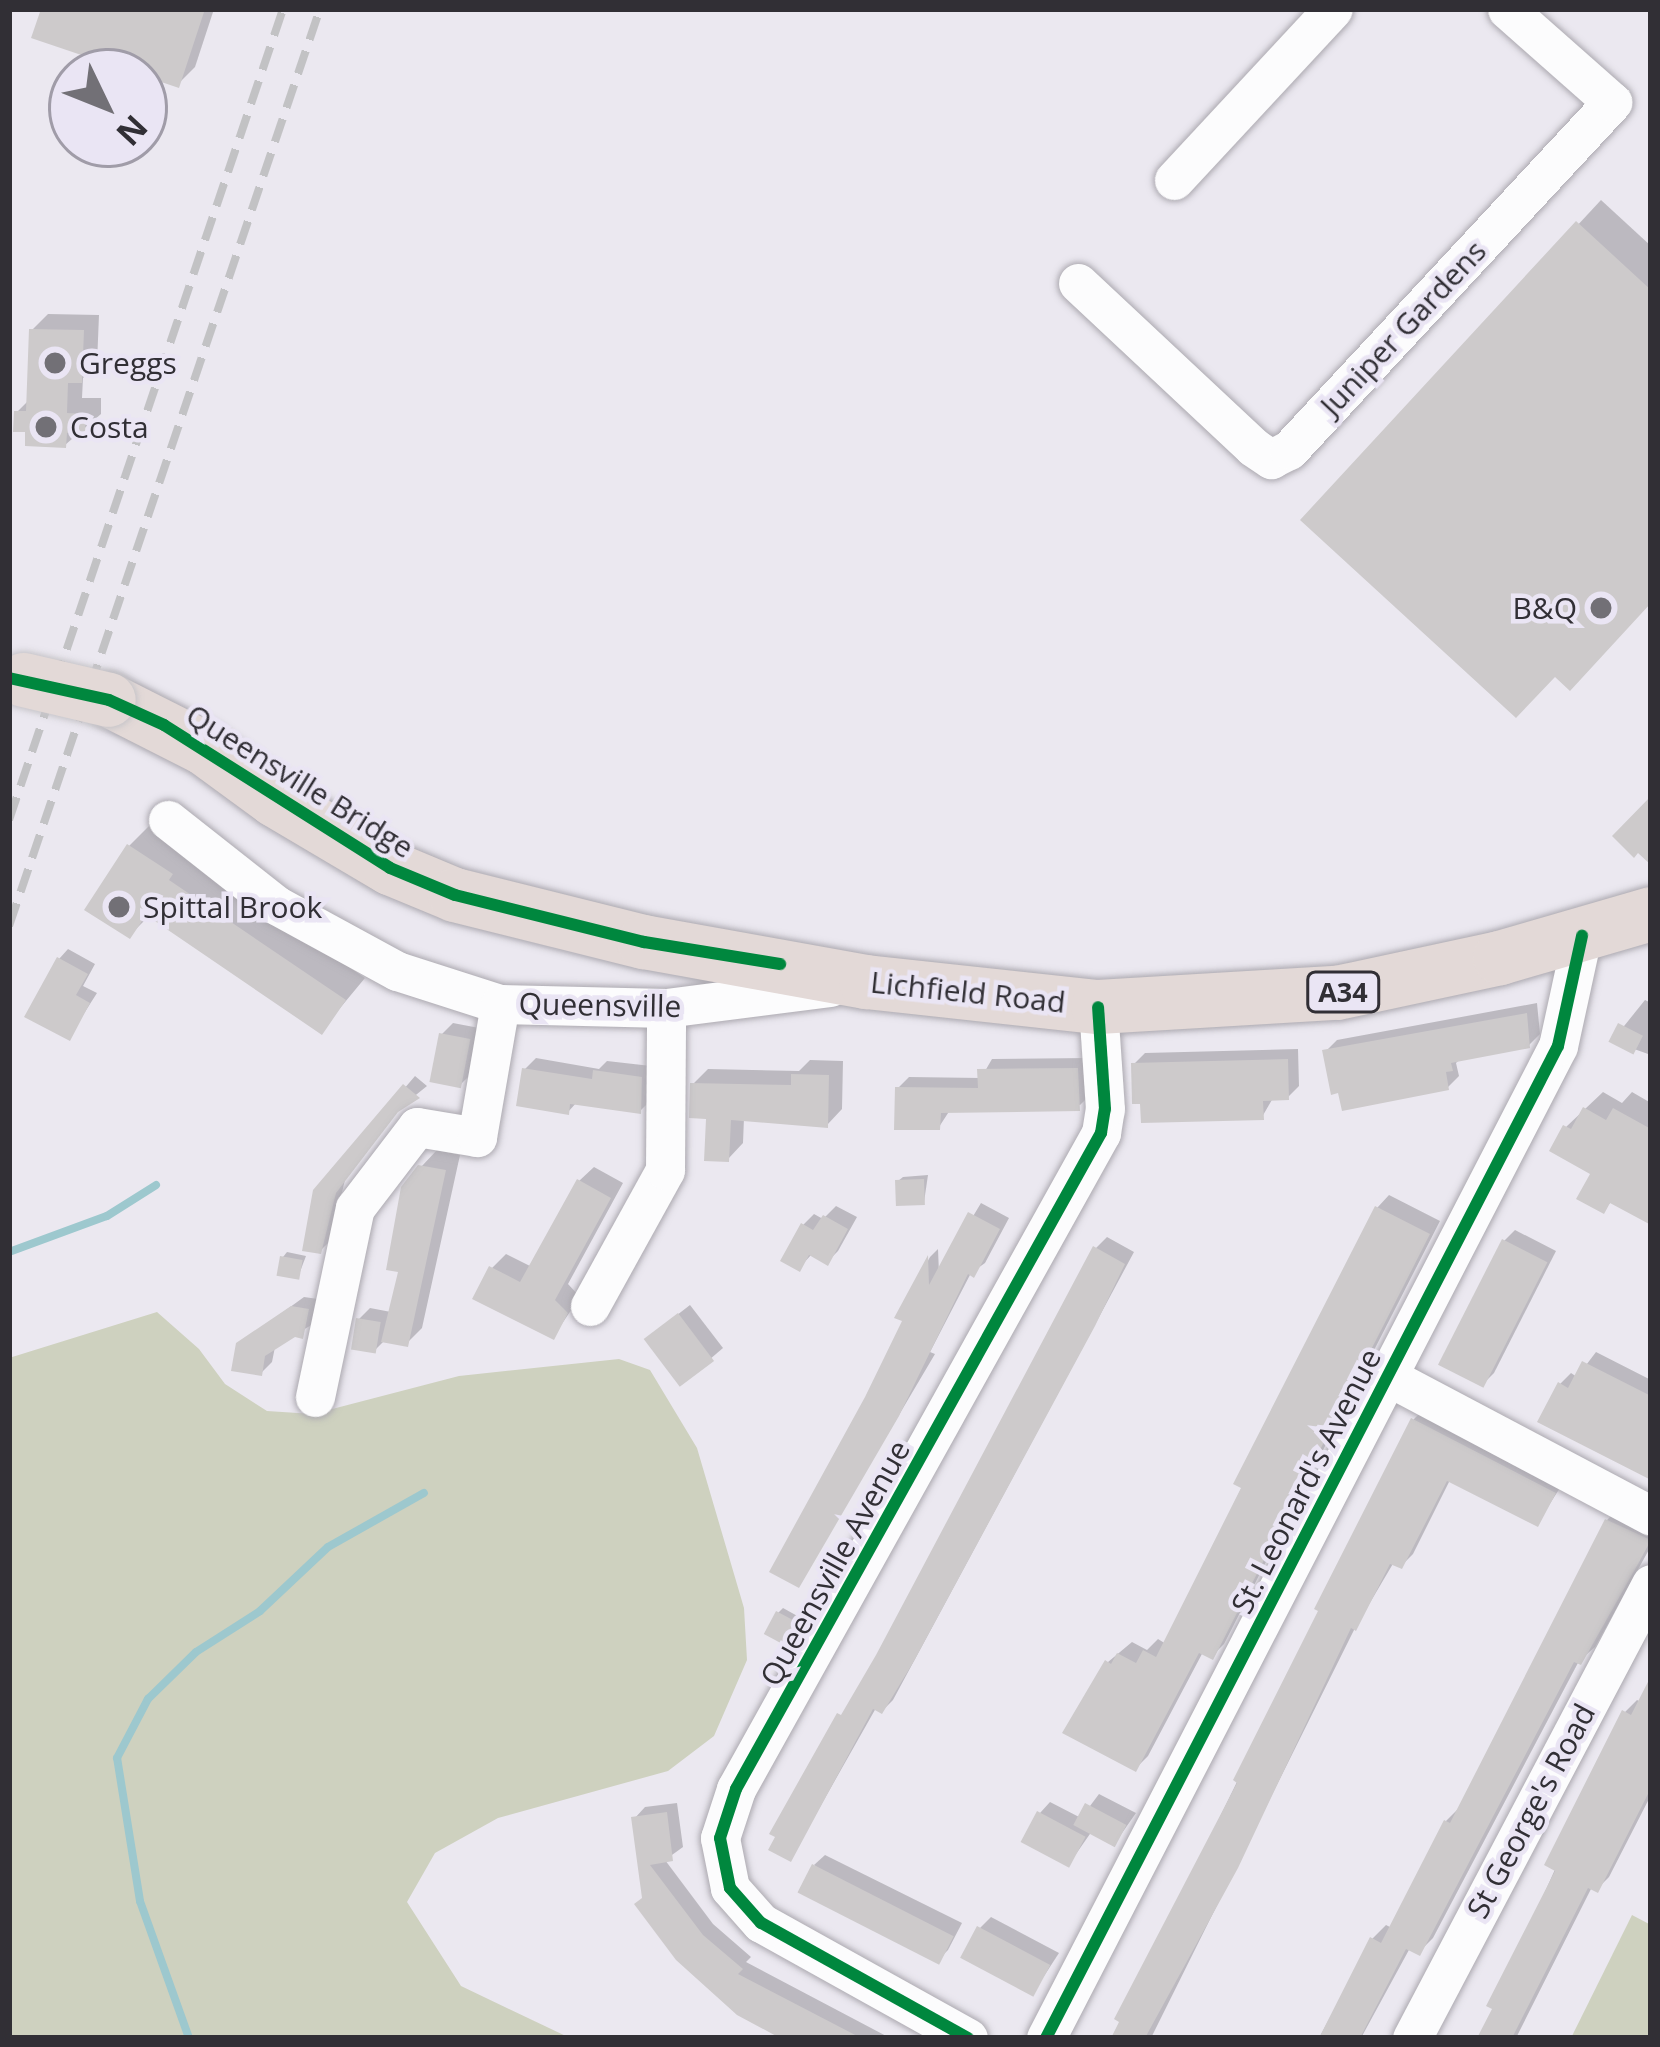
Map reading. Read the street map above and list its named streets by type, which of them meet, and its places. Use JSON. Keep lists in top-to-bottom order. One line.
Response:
{"streets":{"highway":["Queensville Bridge","Lichfield Road","A34"],"street":["Juniper Gardens","Queensville","St. Leonard's Avenue","Queensville Avenue","St George's Road"]},"crossings":[["Queensville Bridge","Lichfield Road"],["Lichfield Road","Queensville"],["Lichfield Road","St. Leonard's Avenue"],["Lichfield Road","Queensville Avenue"]],"places":["Greggs","Costa","B&Q","Spittal Brook"],"north":"bottom right"}
